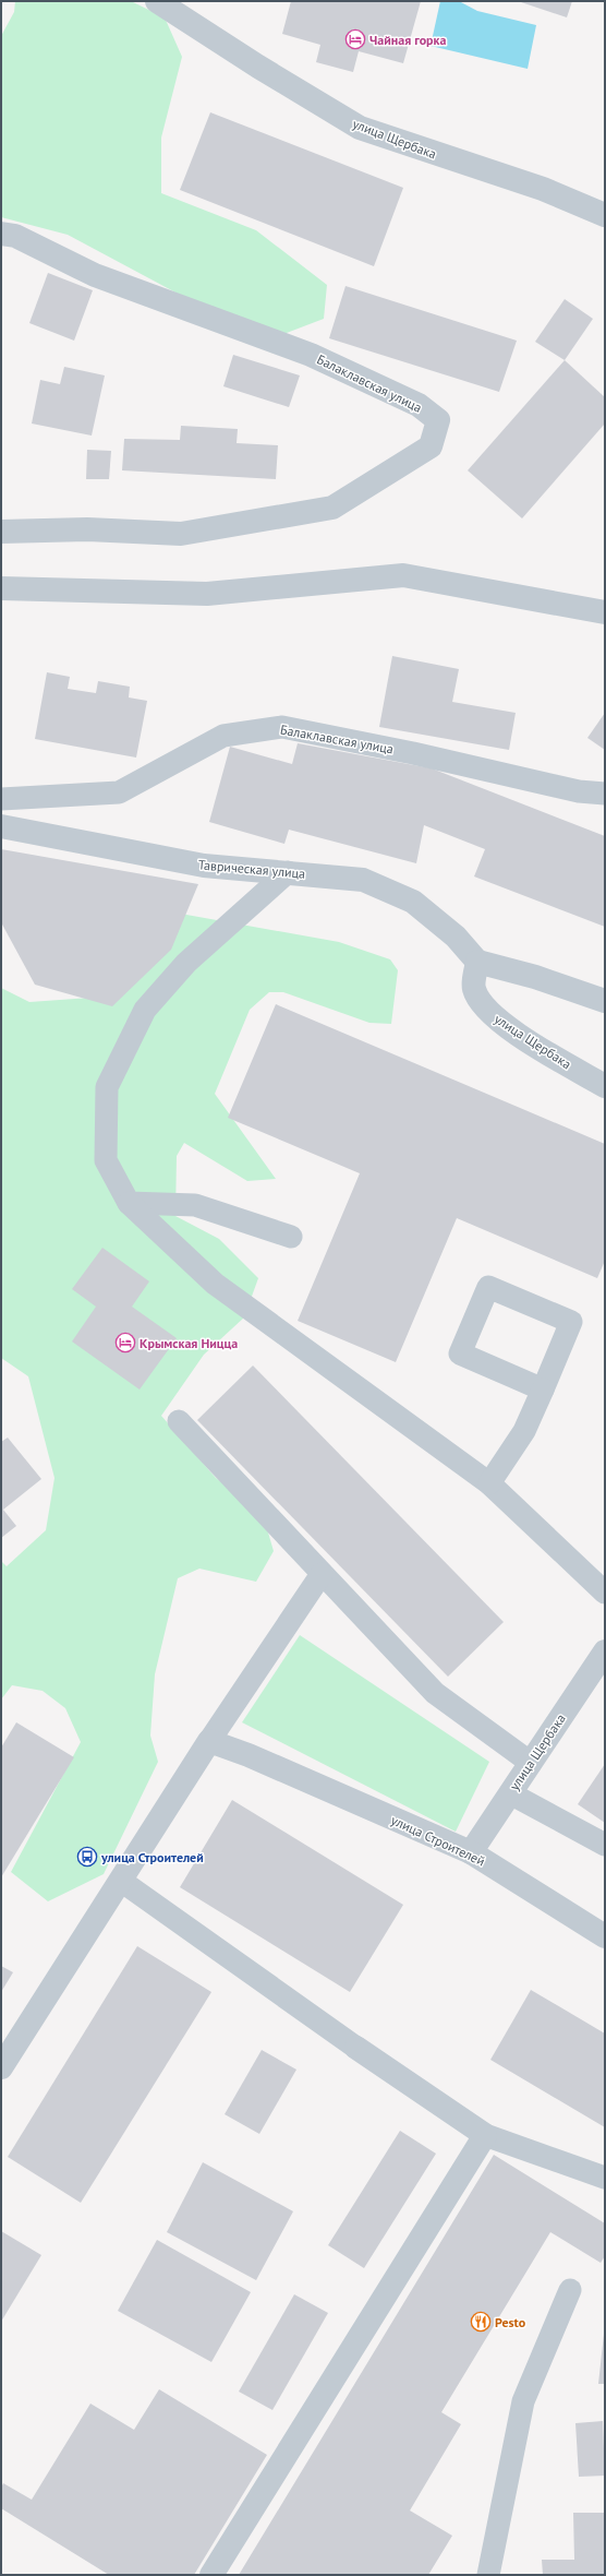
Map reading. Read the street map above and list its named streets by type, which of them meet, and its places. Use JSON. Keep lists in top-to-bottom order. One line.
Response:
{"streets":{"street":["улица Щербака","Балаклавская улица","Таврическая улица","улица Строителей"]},"crossings":[["улица Щербака","Таврическая улица"],["улица Щербака","улица Строителей"]],"places":{"hotel":["Чайная горка","Крымская Ницца"],"bus stop":["улица Строителей"],"restaurant":["Pesto"]}}
